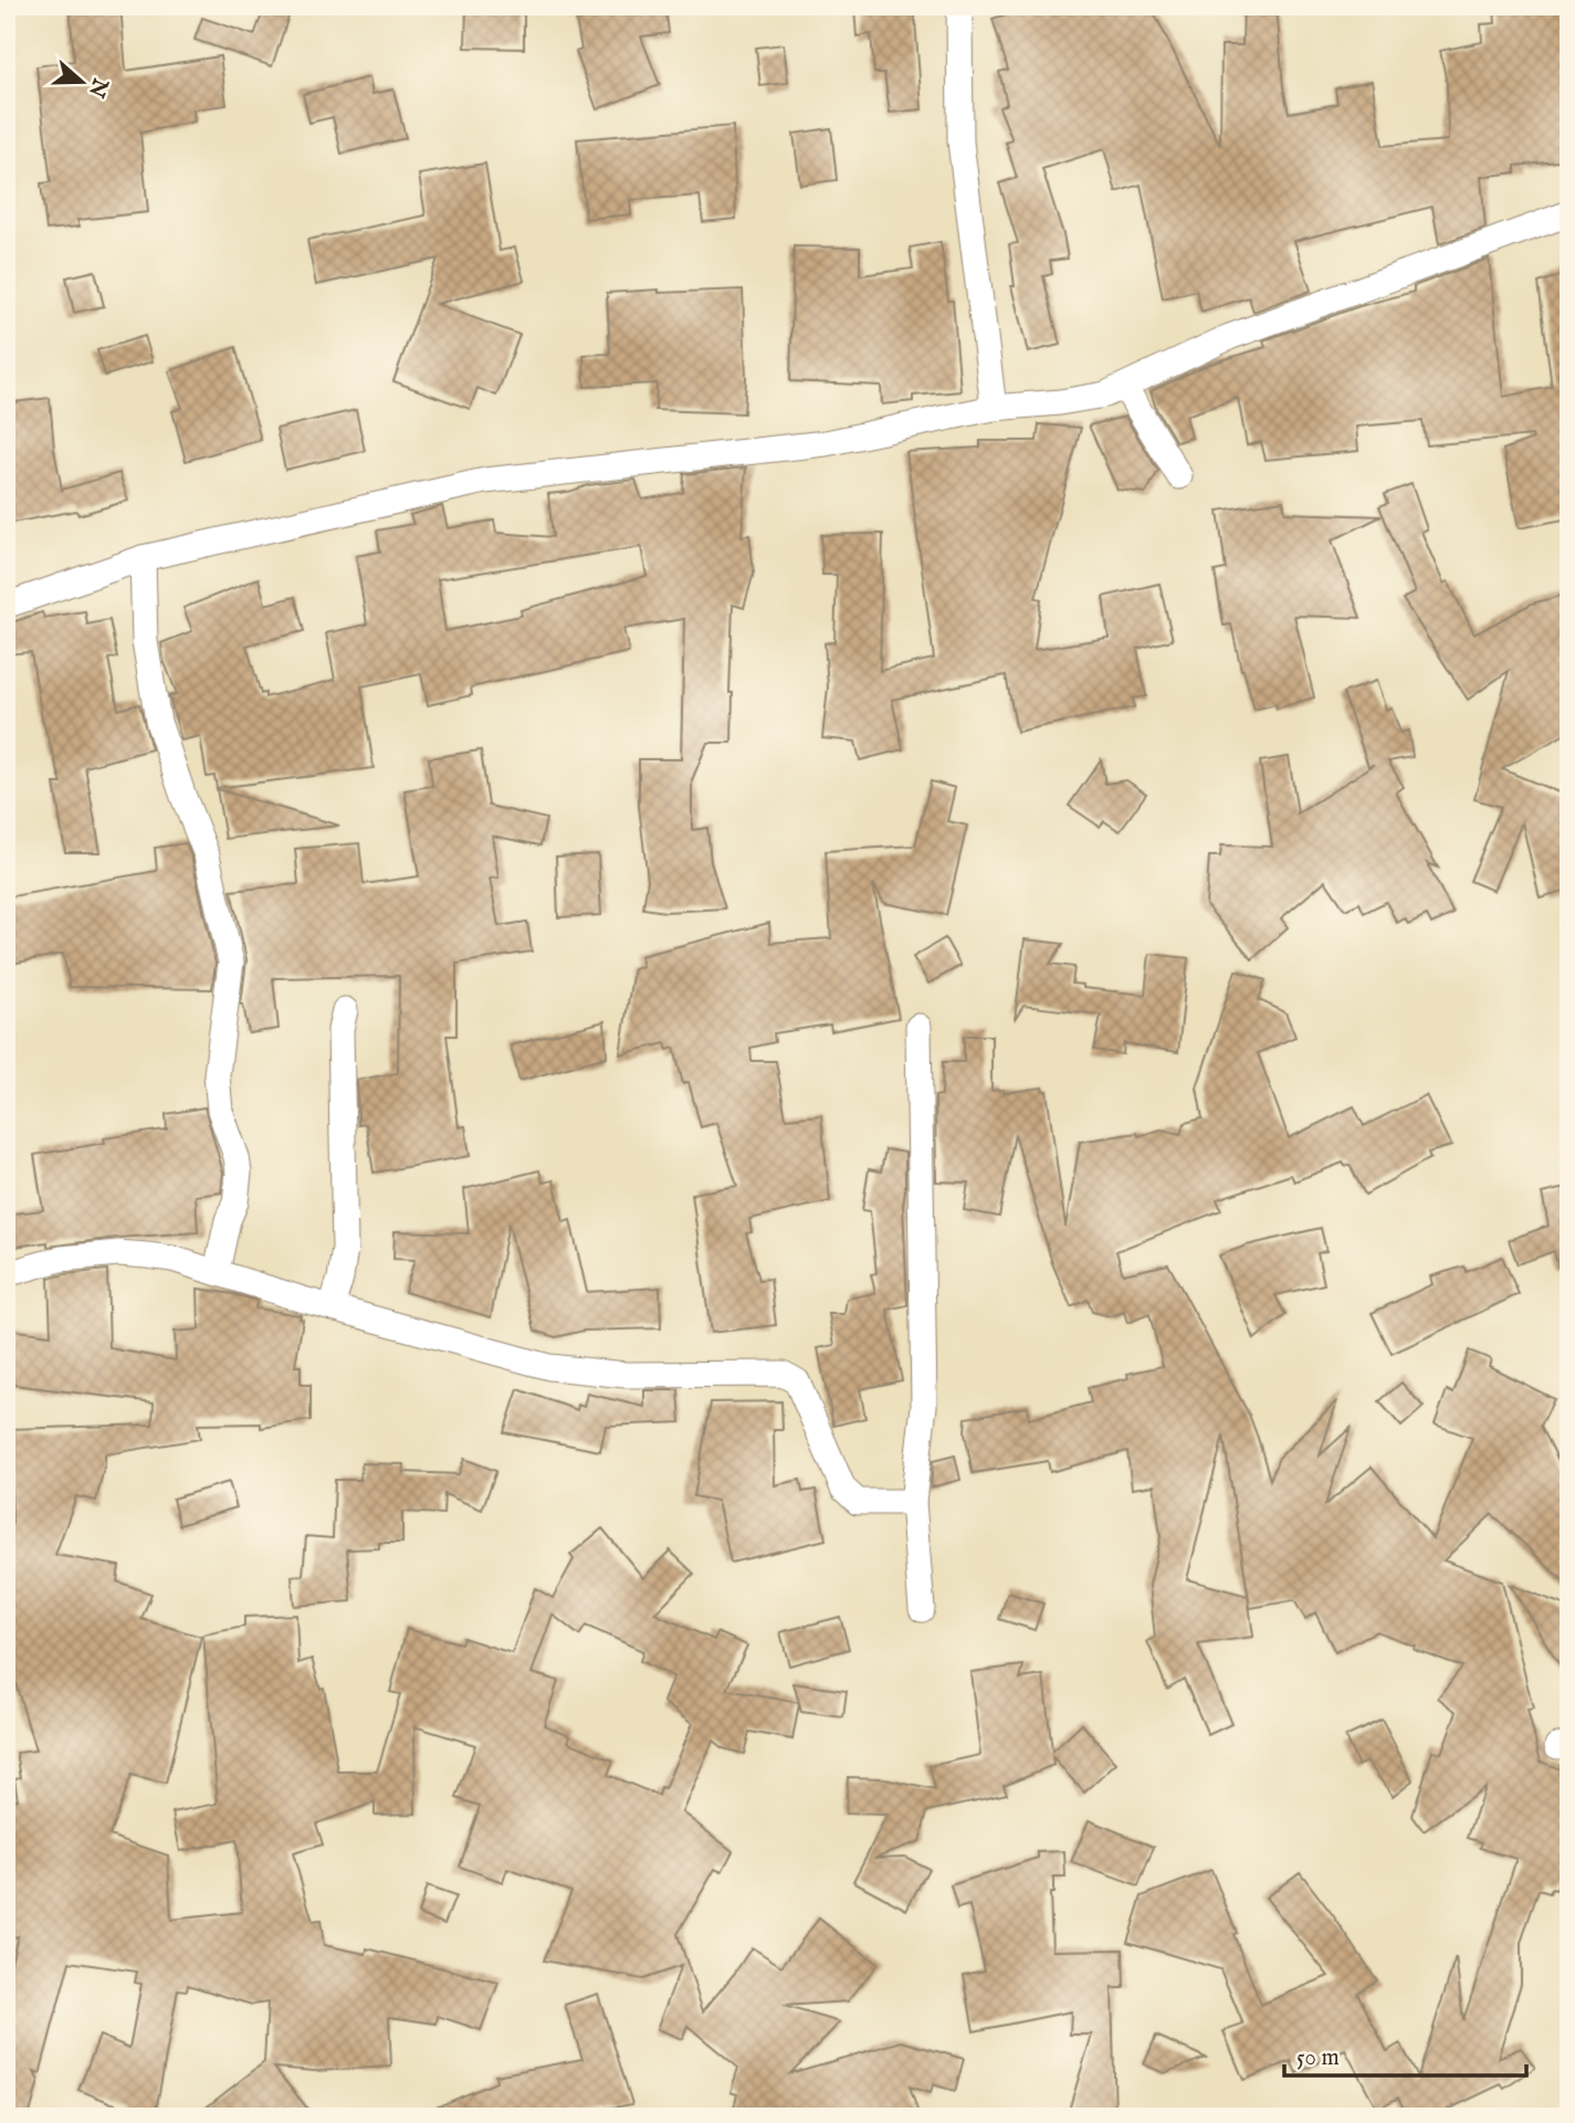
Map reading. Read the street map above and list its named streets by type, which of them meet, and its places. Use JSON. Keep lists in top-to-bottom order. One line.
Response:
{"scale_bar":"50 m","north":"right"}
